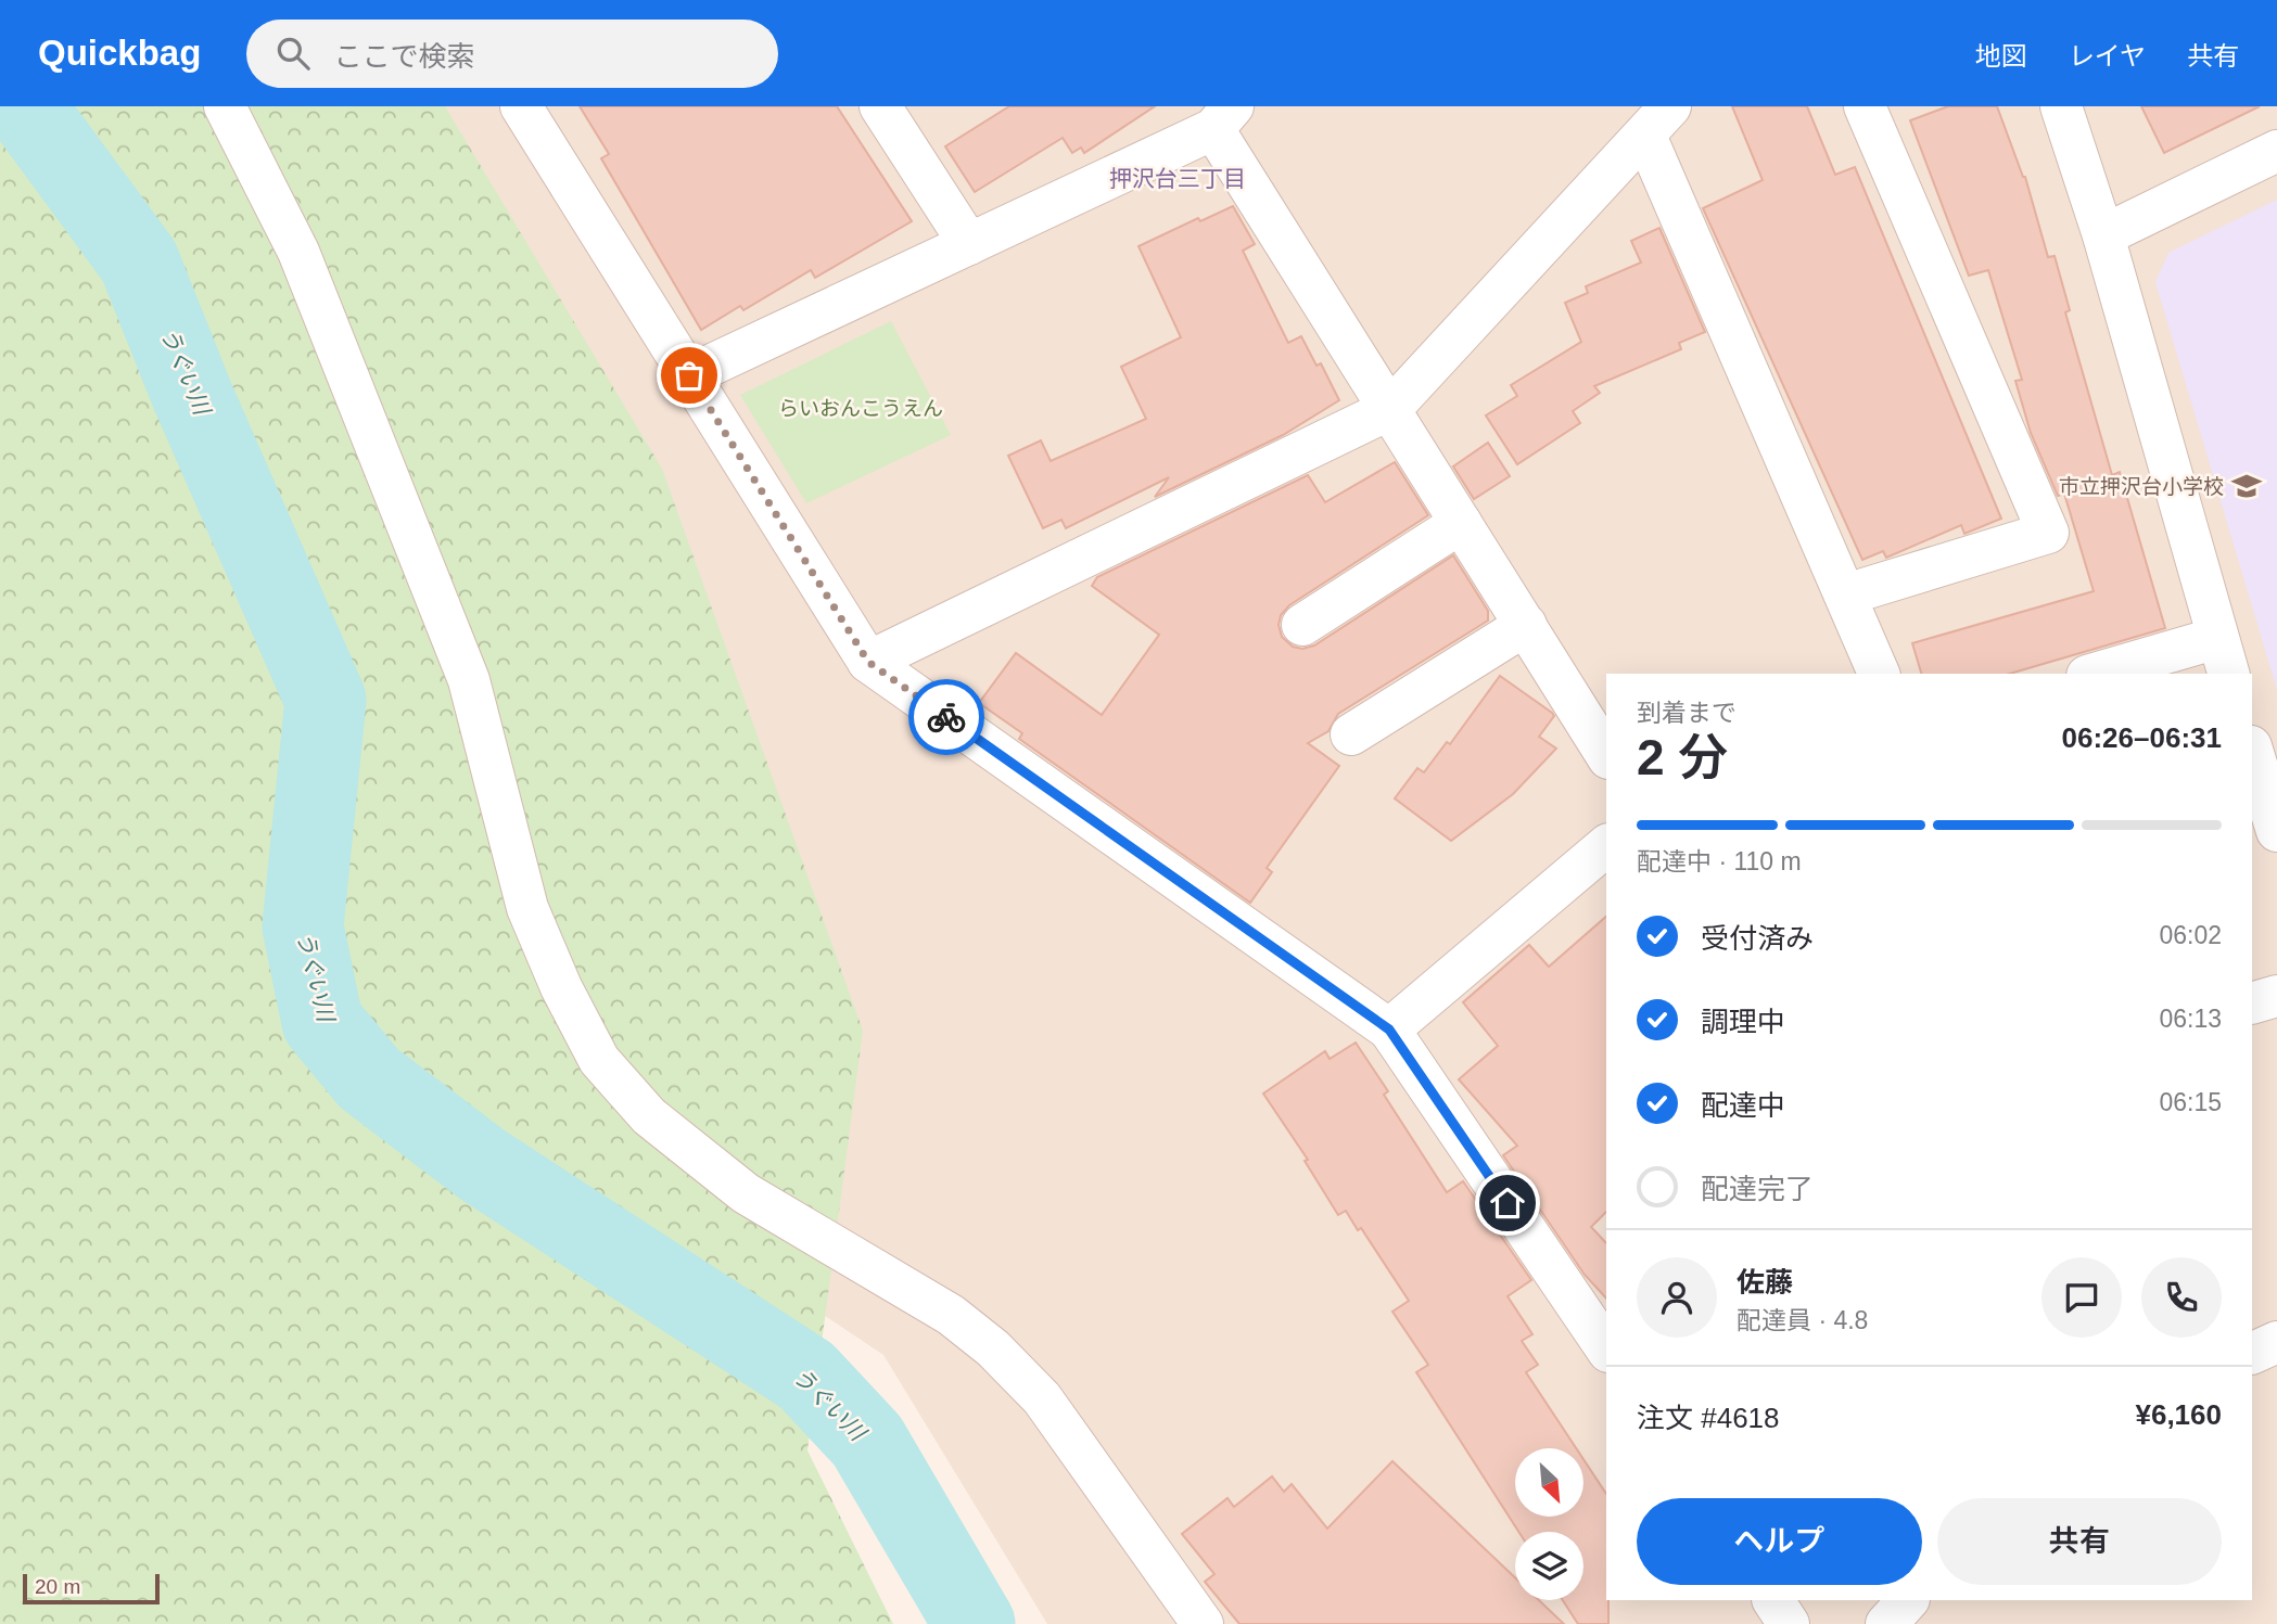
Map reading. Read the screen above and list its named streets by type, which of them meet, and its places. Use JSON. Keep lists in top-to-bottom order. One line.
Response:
{"districts":["押沢台三丁目"],"water":["うぐい川"],"parks":["らいおんこうえん"],"places":{"school or university":["市立押沢台小学校"]},"scale_bar":"20 m","north":"bottom right","page":{"header":"Quickbag","search":"ここで検索","nav":["地図","レイヤ","共有"],"heading":["2 分","到着まで","06:26–06:31"],"panel":["佐藤","配達員 · 4.8","注文 #4618","¥6,160"],"bar":"配達中 · 110 m","list":[["受付済み","06:02"],["調理中","06:13"],["配達中","06:15"],"配達完了"],"buttons":["ヘルプ","共有"],"scale":"20 m"}}
